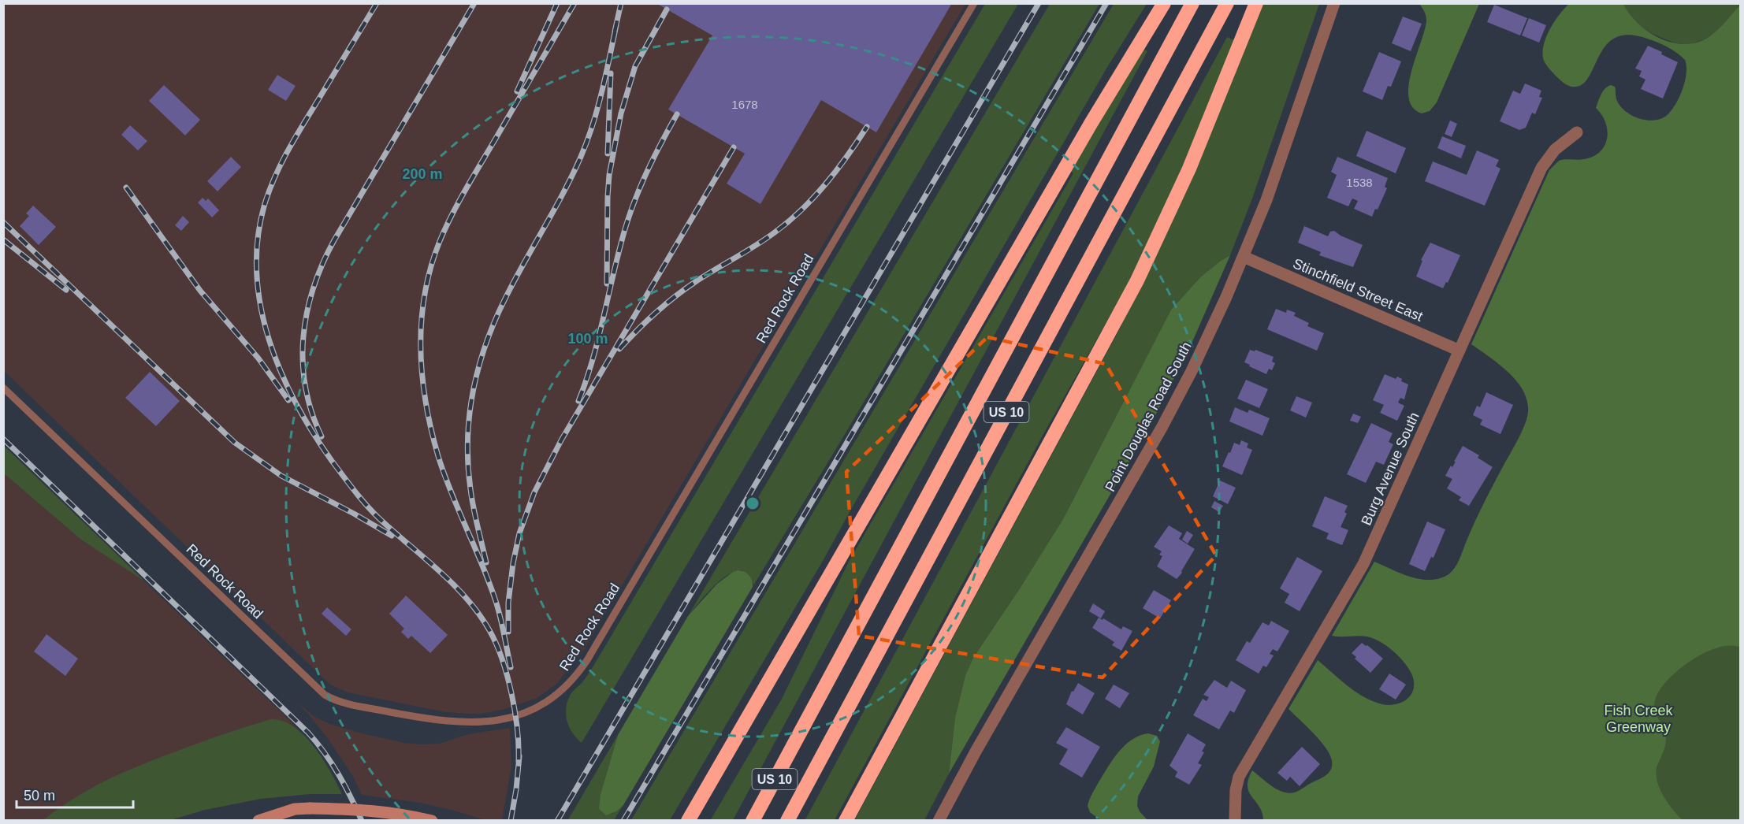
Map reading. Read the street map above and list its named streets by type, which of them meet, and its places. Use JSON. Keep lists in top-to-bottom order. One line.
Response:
{"streets":{"highway":["US 10"],"street":["Stinchfield Street East","Point Douglas Road South","Burg Avenue South"],"lane":["Red Rock Road"]},"crossings":[["Stinchfield Street East","Point Douglas Road South"],["Stinchfield Street East","Burg Avenue South"]],"parks":["Fish Creek Greenway"],"house_numbers":["1678","1538"],"scale_bar":"50 m","rings":["200 m","100 m"]}
